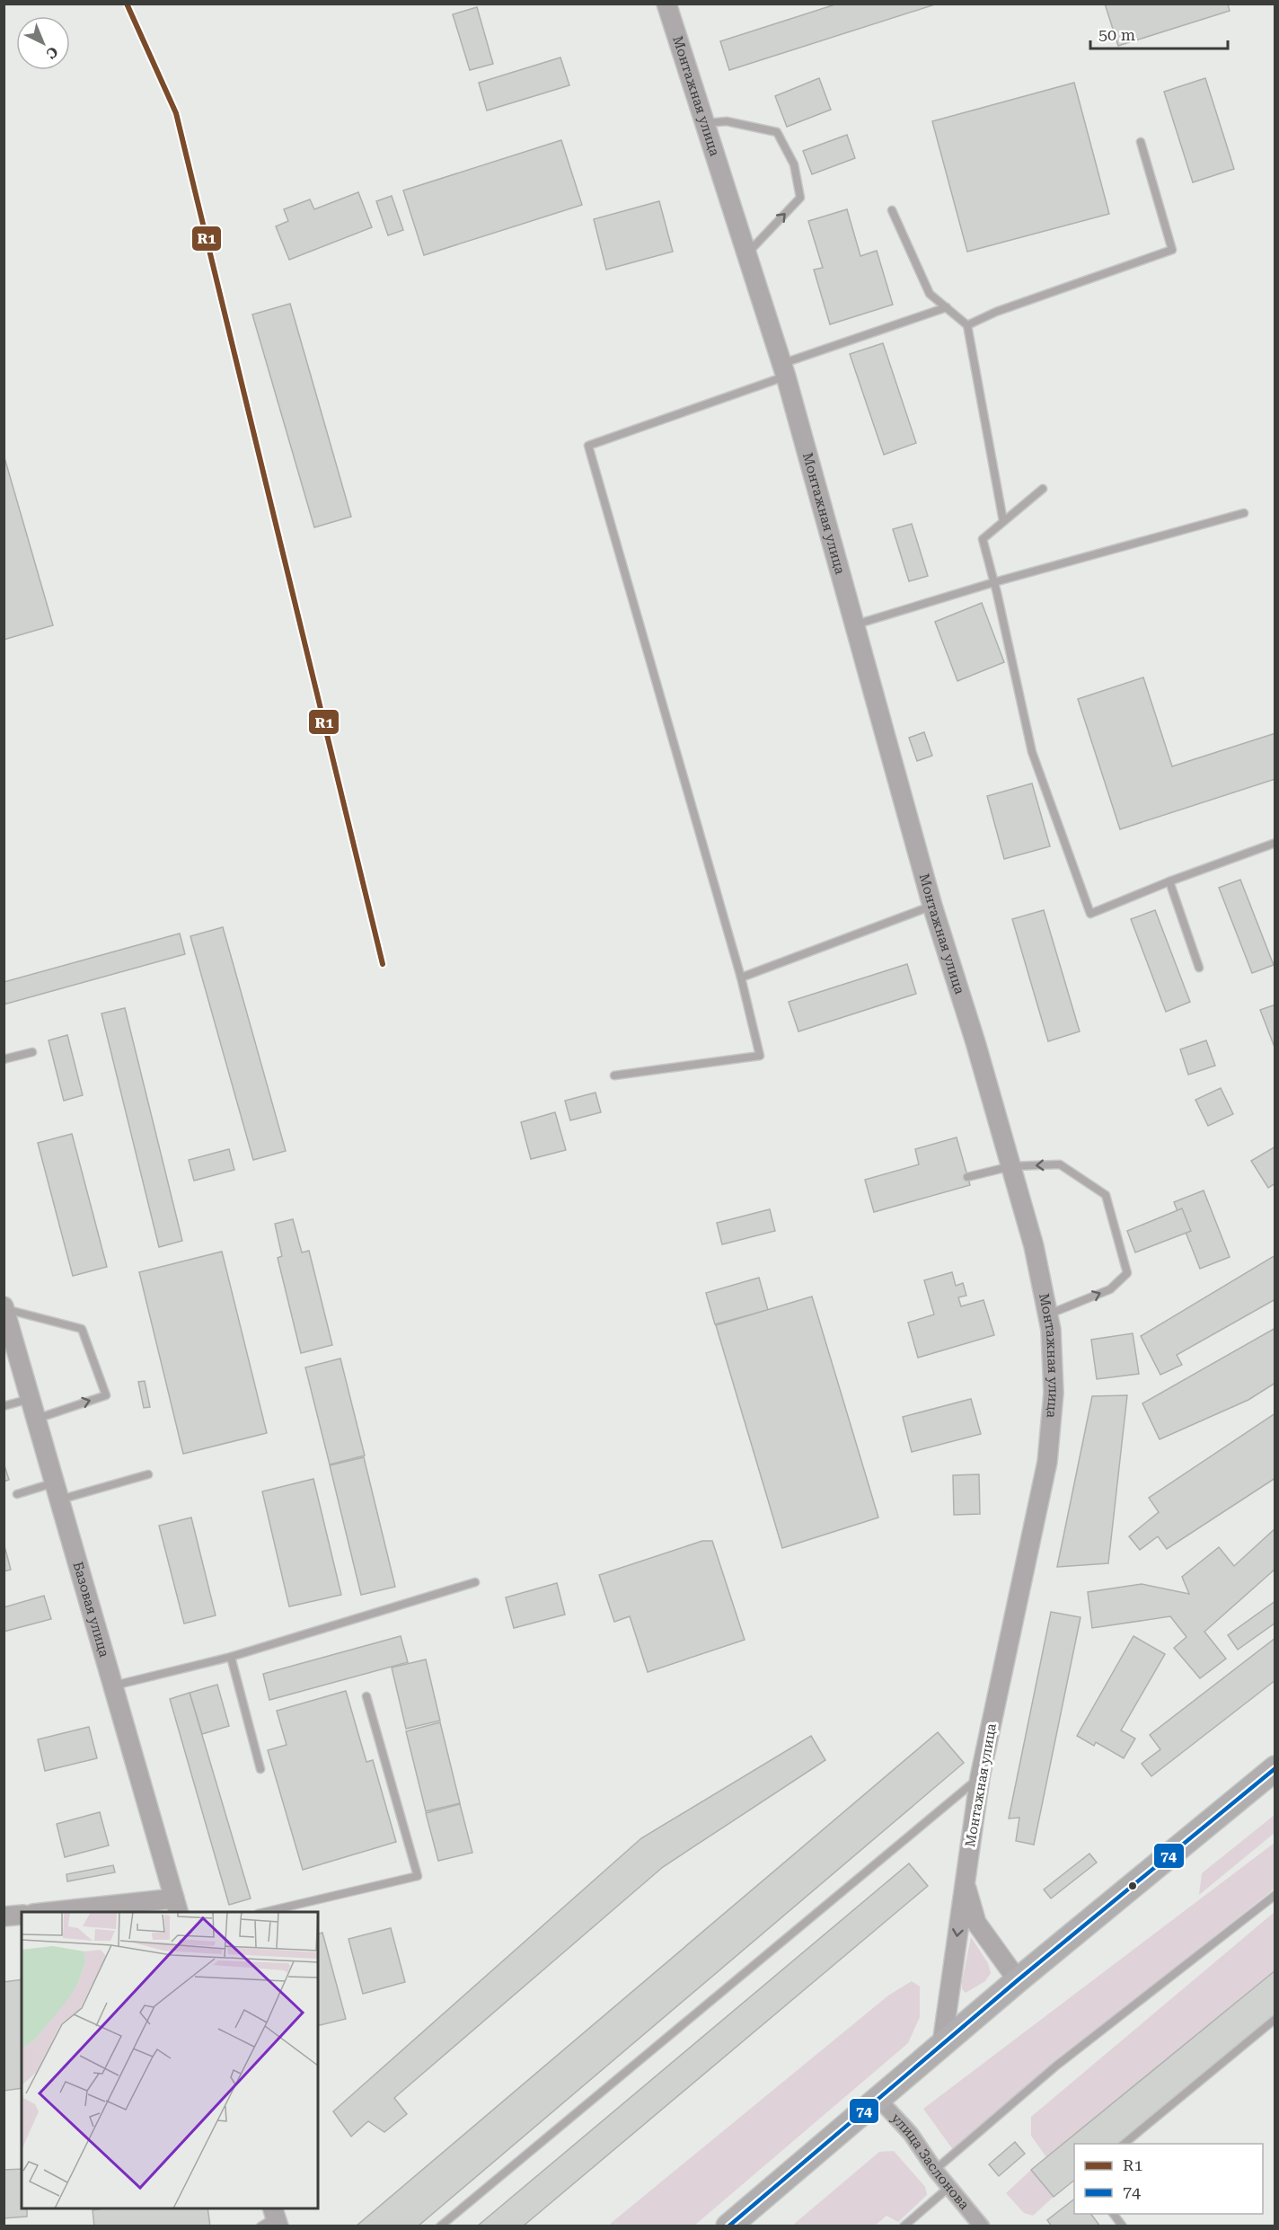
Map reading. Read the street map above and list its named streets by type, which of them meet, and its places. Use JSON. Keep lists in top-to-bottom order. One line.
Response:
{"streets":{"street":["Монтажная улица","Базовая улица","улица Заслонова"]},"lines":["transit line R1","transit line 74"],"legend":["R1","74"],"scale_bar":"50 m","north":"bottom right"}
